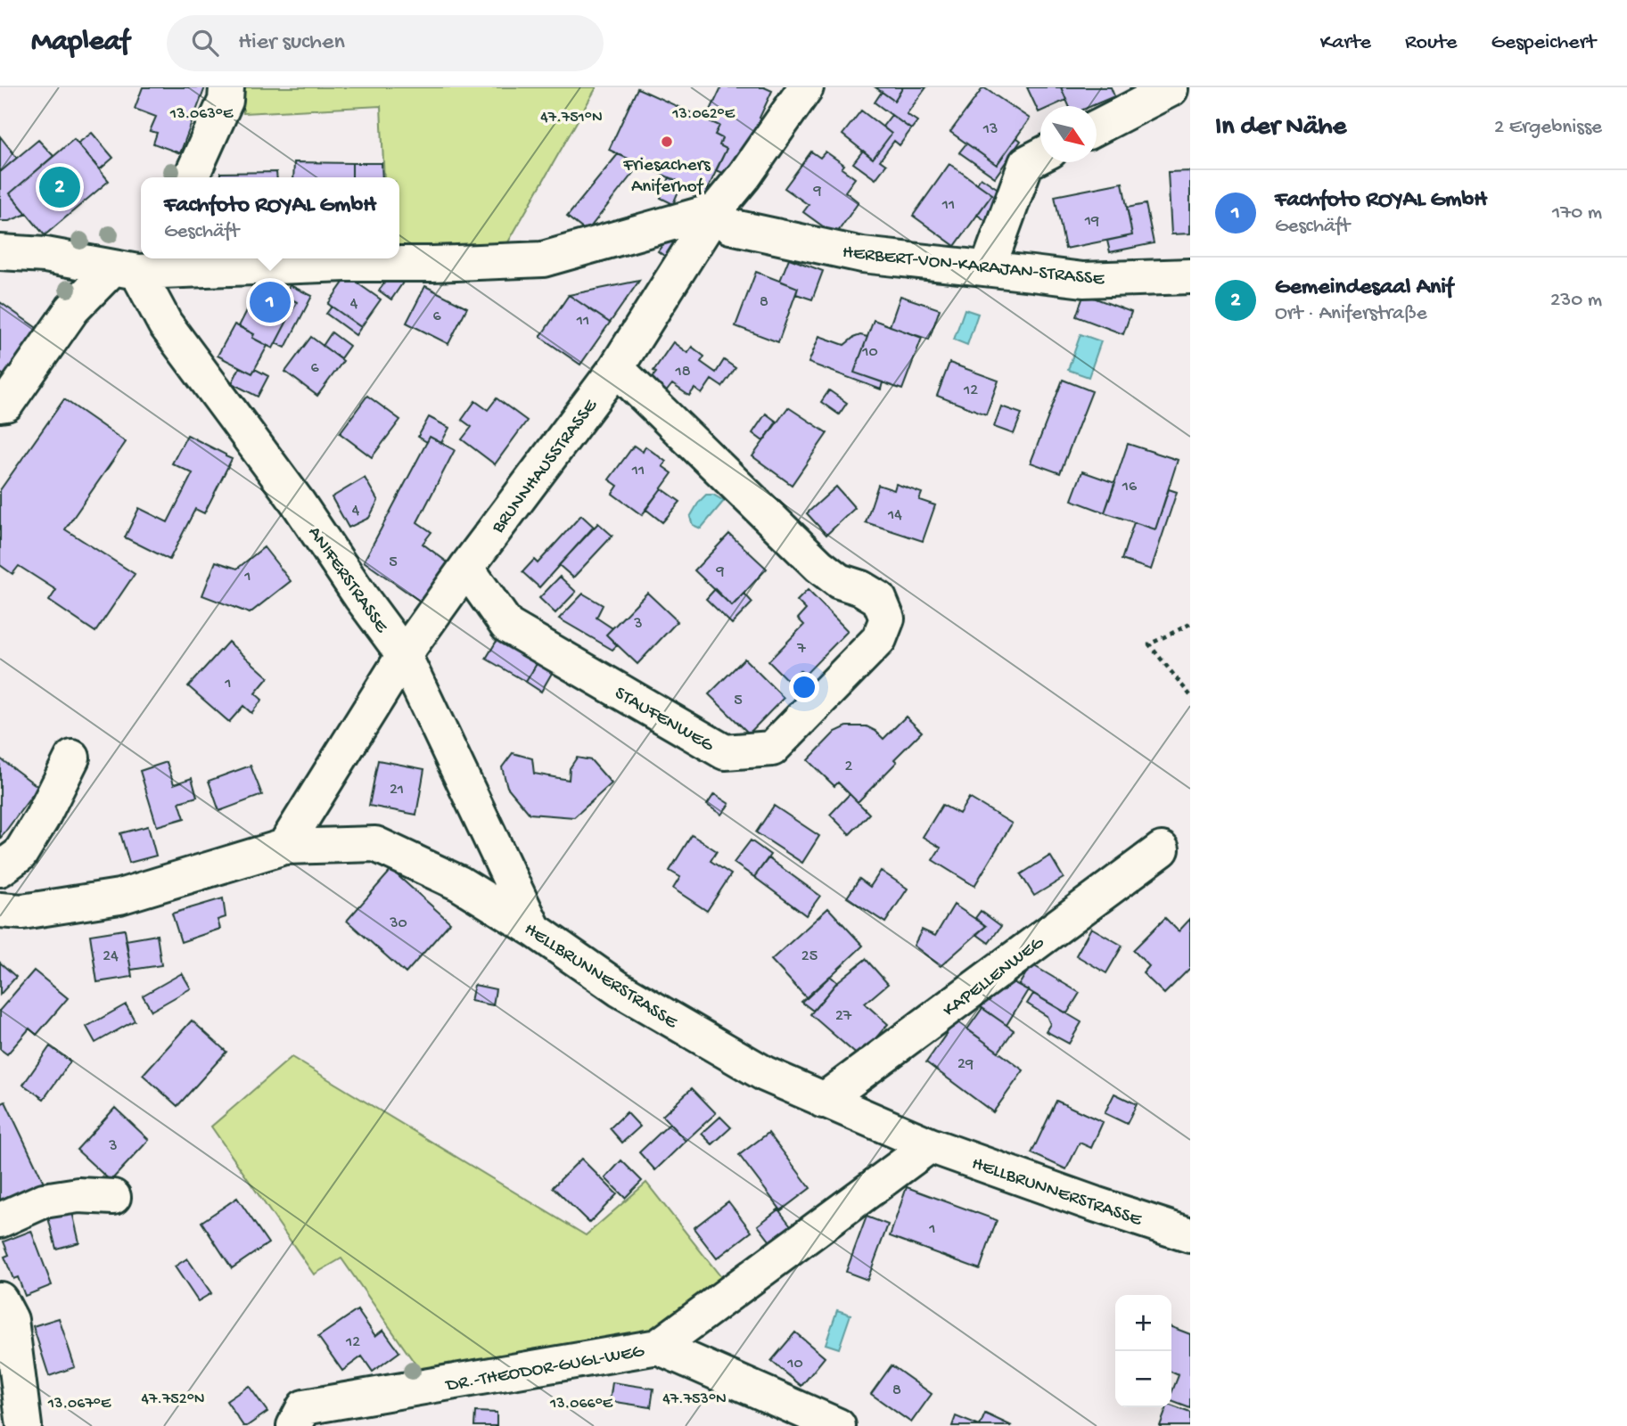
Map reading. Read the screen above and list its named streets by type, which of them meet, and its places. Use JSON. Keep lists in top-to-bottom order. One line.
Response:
{"streets":{"street":["HERBERT-VON-KARAJAN-STRASSE","BRUNNHAUSSTRASSE","ANIFERSTRASSE","STAUFENWEG","HELLBRUNNERSTRASSE","KAPELLENWEG","DR.-THEODOR-GUGL-WEG"]},"crossings":[["HERBERT-VON-KARAJAN-STRASSE","BRUNNHAUSSTRASSE"],["BRUNNHAUSSTRASSE","ANIFERSTRASSE"],["BRUNNHAUSSTRASSE","STAUFENWEG"],["BRUNNHAUSSTRASSE","HELLBRUNNERSTRASSE"],["ANIFERSTRASSE","HELLBRUNNERSTRASSE"],["HELLBRUNNERSTRASSE","KAPELLENWEG"],["HELLBRUNNERSTRASSE","DR.-THEODOR-GUGL-WEG"]],"places":["Friesachers Aniferhof"],"house_numbers":["13","9","11","19","8","4","6","11","10","6","18","12","11","16","4","14","5","9","1","3","7","1","5","2","21","30","24","25","27","29","3","1","12","10","8"],"north":"bottom right","page":{"header":"Mapleaf","search":"Hier suchen","nav":["Karte","Route","Gespeichert"],"heading":["In der Nähe","2 Ergebnisse"],"pins":["2","1"],"list":[{"mark":"1","name":"Fachfoto ROYAL GmbH","note":"Geschäft","value":"170 m"},{"mark":"2","name":"Gemeindesaal Anif","note":"Ort · Aniferstraße","value":"230 m"}],"popup":["Fachfoto ROYAL GmbH","Geschäft"],"map_buttons":["+","−"]},"coordinates":["13.063°E","13.062°E","47.751°N","47.752°N","47.753°N","13.067°E","13.066°E"]}
